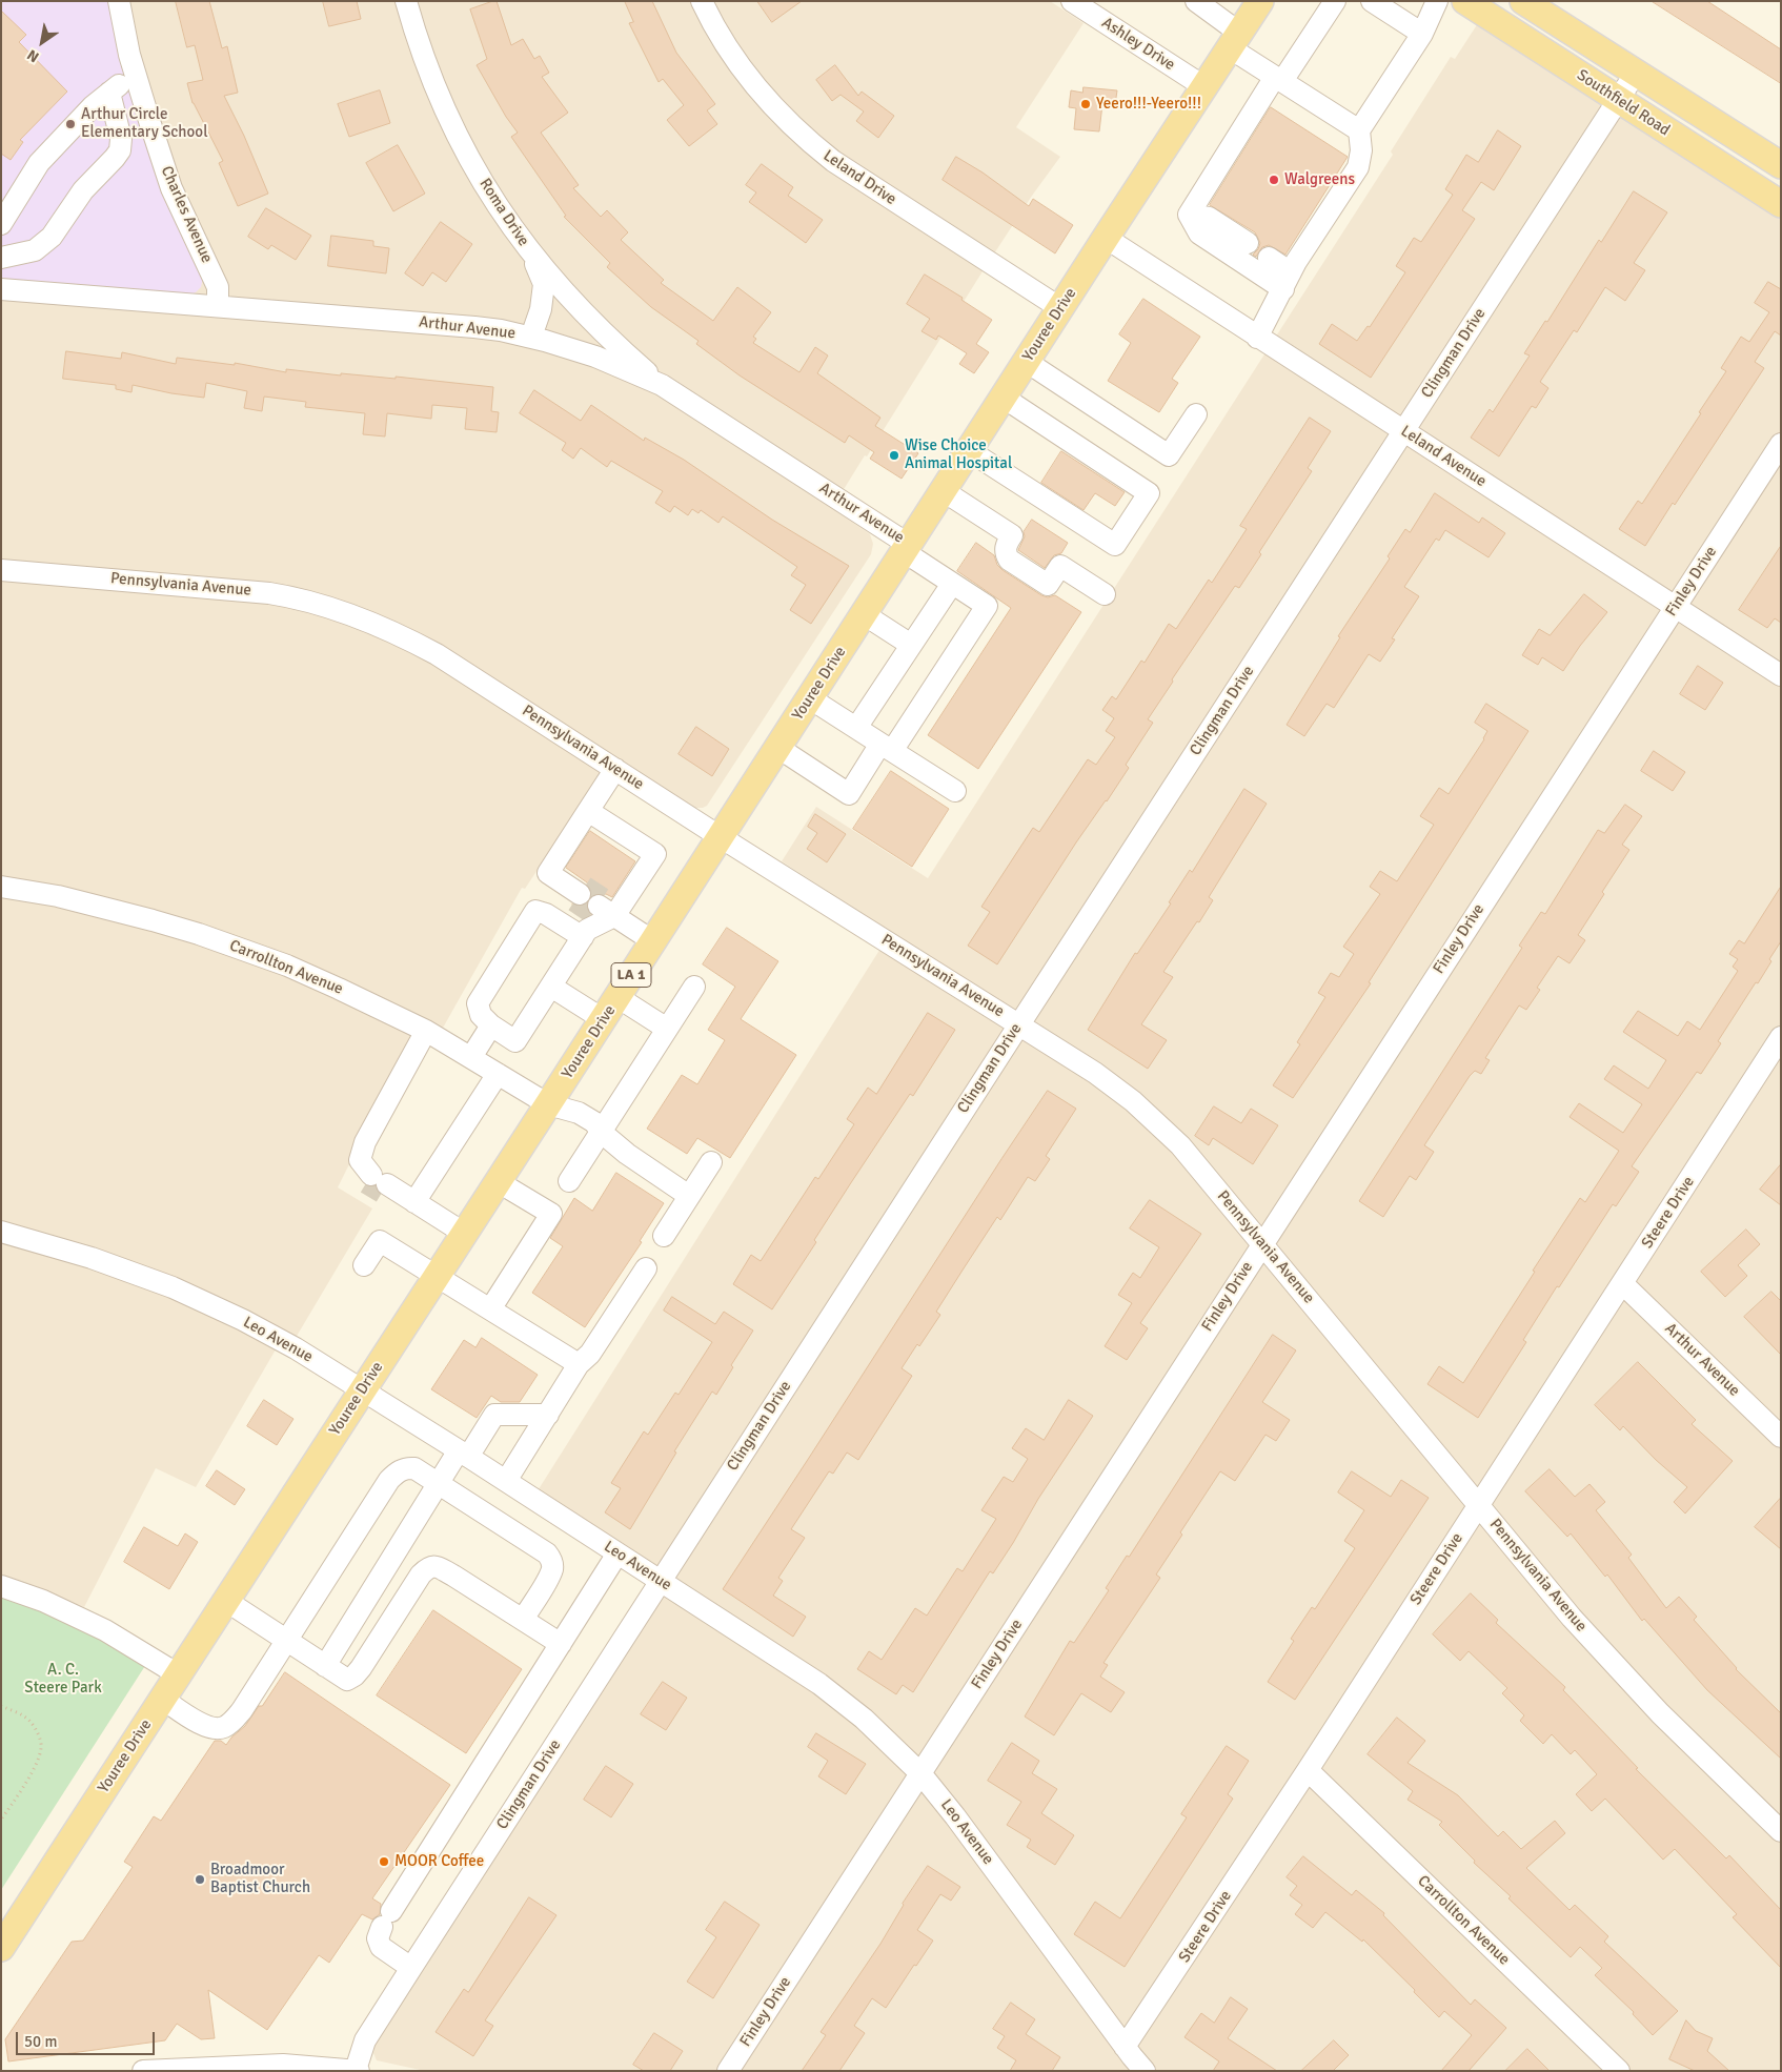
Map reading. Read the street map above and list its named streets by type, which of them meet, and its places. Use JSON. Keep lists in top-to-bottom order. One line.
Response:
{"streets":{"main road":["Southfield Road","Youree Drive","LA 1"],"street":["Ashley Drive","Leland Drive","Roma Drive","Charles Avenue","Arthur Avenue","Clingman Drive","Leland Avenue","Finley Drive","Pennsylvania Avenue","Carrollton Avenue","Steere Drive","Leo Avenue"]},"crossings":[["Ashley Drive","Youree Drive"],["Southfield Road","Clingman Drive"],["Leland Drive","Youree Drive"],["Roma Drive","Arthur Avenue"],["Charles Avenue","Arthur Avenue"],["Youree Drive","Arthur Avenue"],["Youree Drive","Leland Avenue"],["Youree Drive","Pennsylvania Avenue"],["Youree Drive","Carrollton Avenue"],["Youree Drive","Leo Avenue"],["Arthur Avenue","Steere Drive"],["Clingman Drive","Leland Avenue"],["Clingman Drive","Pennsylvania Avenue"],["Clingman Drive","Leo Avenue"],["Leland Avenue","Finley Drive"],["Finley Drive","Pennsylvania Avenue"],["Finley Drive","Leo Avenue"],["Pennsylvania Avenue","Steere Drive"],["Carrollton Avenue","Steere Drive"],["Steere Drive","Leo Avenue"]],"parks":["A. C. Steere Park"],"places":["Yeero!!!-Yeero!!!","Arthur Circle Elementary School","Walgreens","Wise Choice Animal Hospital","MOOR Coffee","Broadmoor Baptist Church"],"scale_bar":"50 m","north":"bottom left"}
